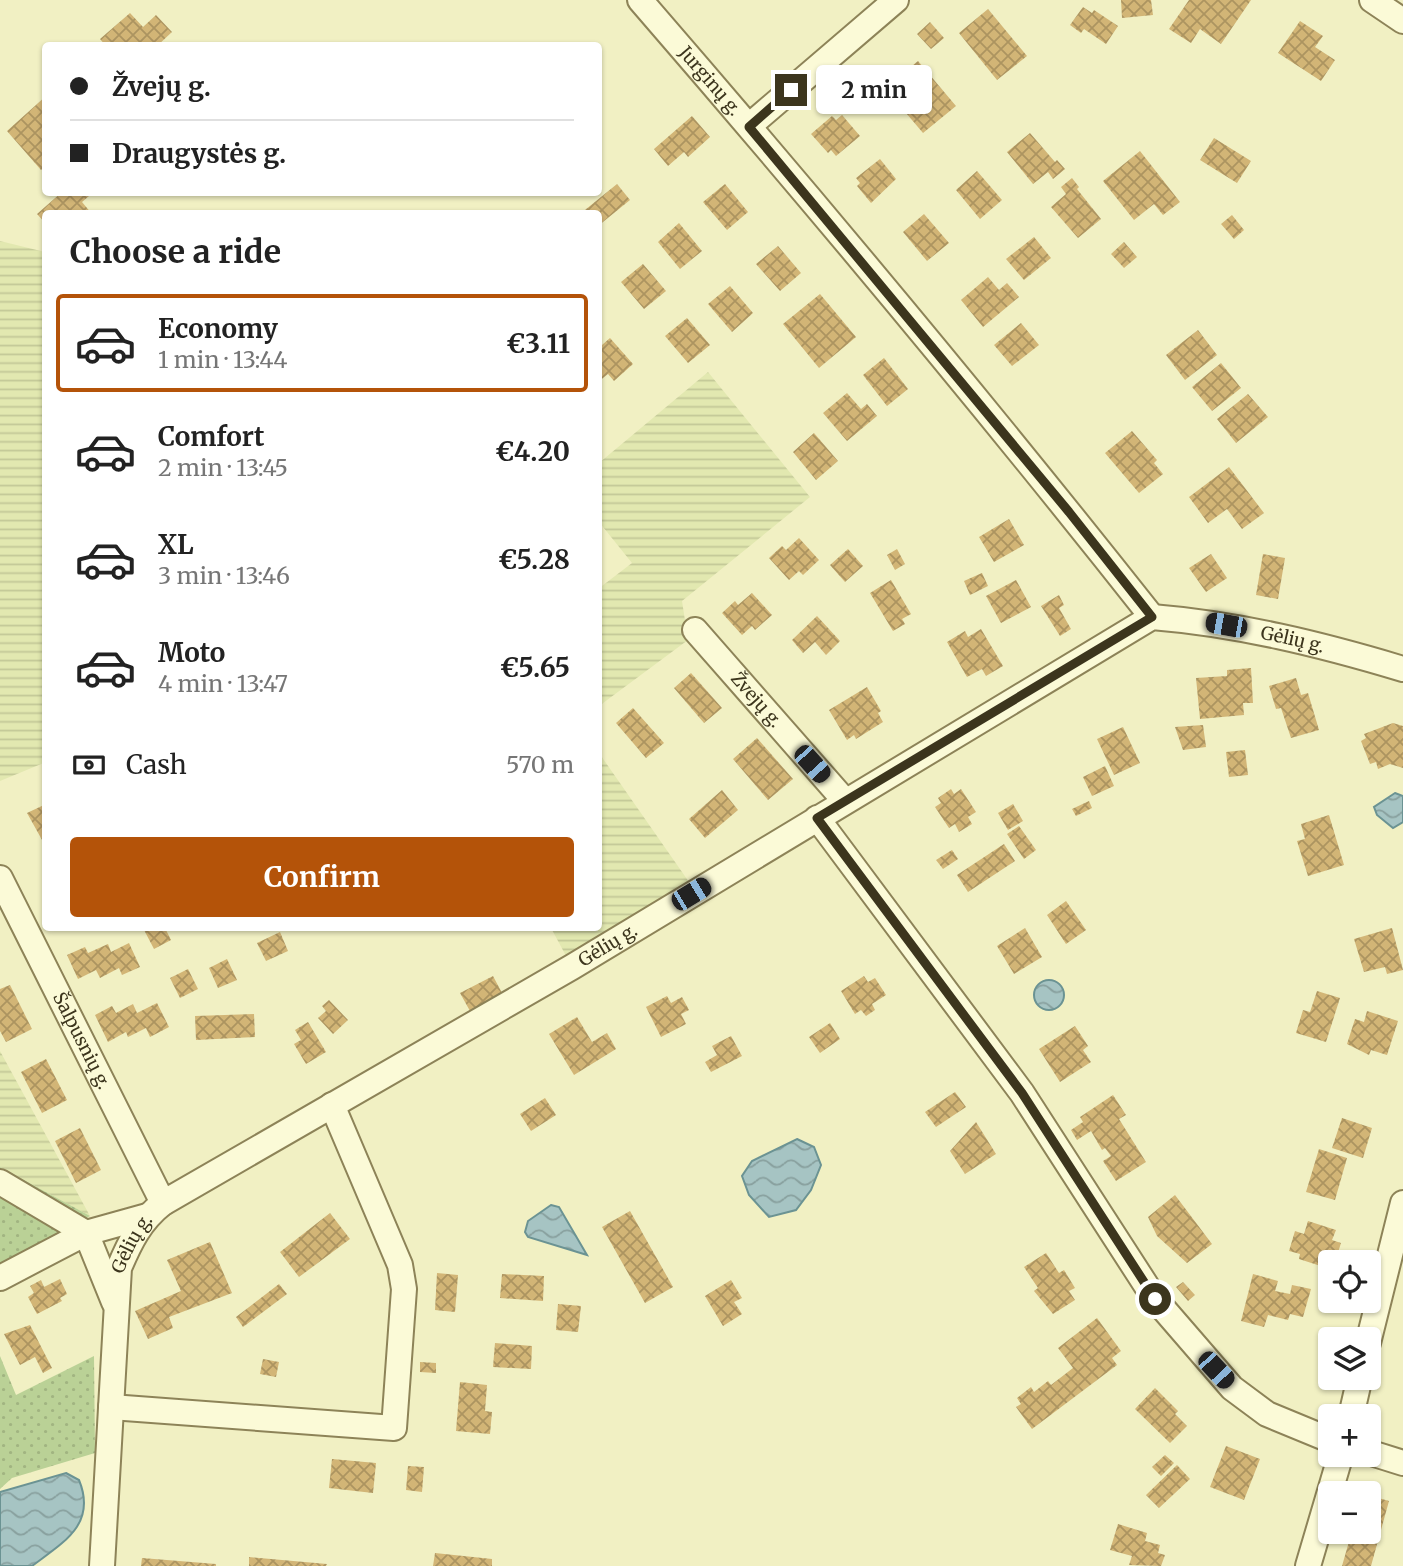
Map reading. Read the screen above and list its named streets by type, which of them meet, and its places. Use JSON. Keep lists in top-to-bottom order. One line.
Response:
{"streets":{"street":["Jurginų g.","Gėlių g.","Žvejų g.","Šalpusnių g."]},"crossings":[["Jurginų g.","Gėlių g."],["Gėlių g.","Žvejų g."],["Gėlių g.","Šalpusnių g."]],"page":{"banner":["Žvejų g.","Draugystės g."],"bubble":"2 min","heading":"Choose a ride","list":[{"name":"Economy","note":"1 min · 13:44","value":"€3.11"},{"name":"Comfort","note":"2 min · 13:45","value":"€4.20"},{"name":"XL","note":"3 min · 13:46","value":"€5.28"},{"name":"Moto","note":"4 min · 13:47","value":"€5.65"}],"pay":["Cash","570 m"],"buttons":"Confirm","map_buttons":["+","−"]}}
